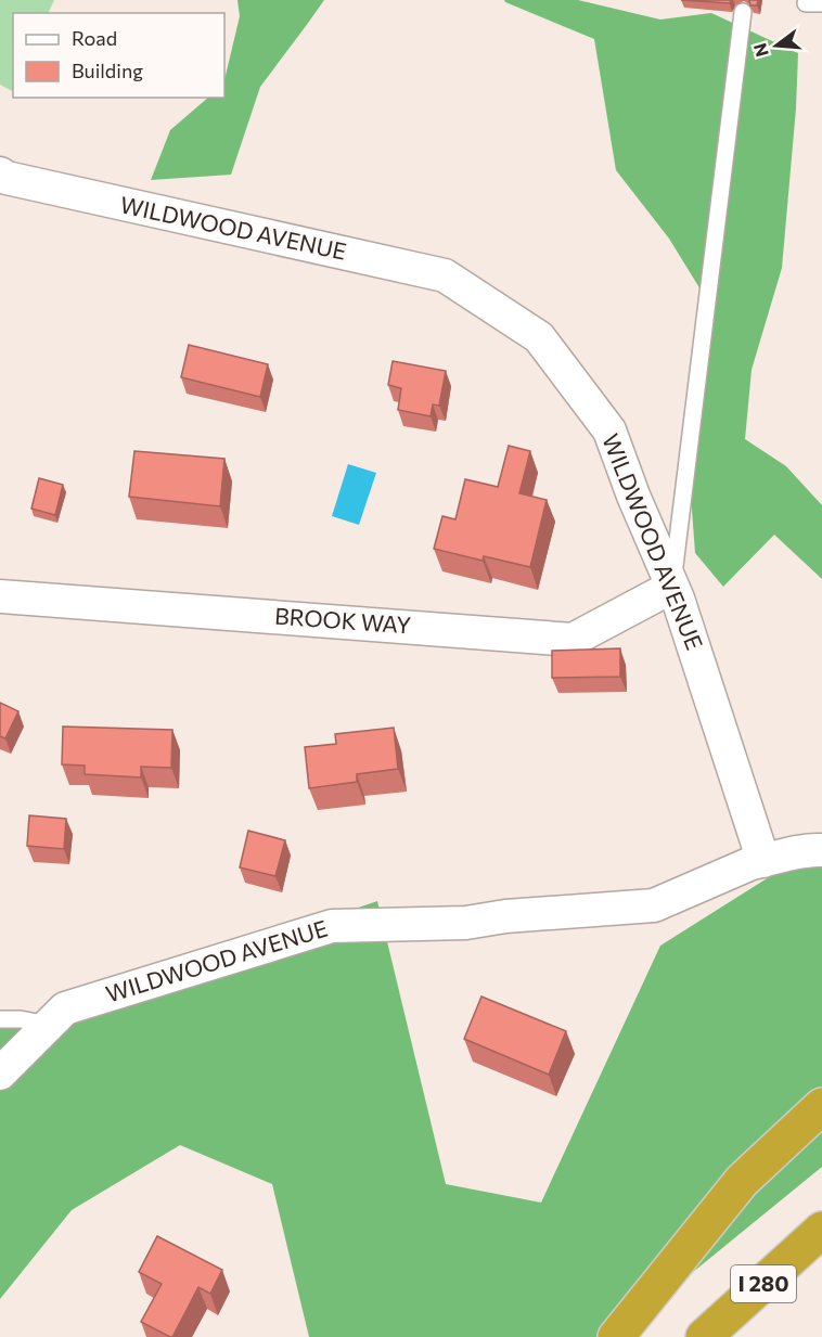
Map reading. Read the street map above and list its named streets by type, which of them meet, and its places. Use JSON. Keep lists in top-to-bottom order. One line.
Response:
{"streets":{"highway":["I 280"],"street":["WILDWOOD AVENUE","BROOK WAY"]},"crossings":[["WILDWOOD AVENUE","BROOK WAY"]],"legend":["Road","Building"],"north":"left"}
